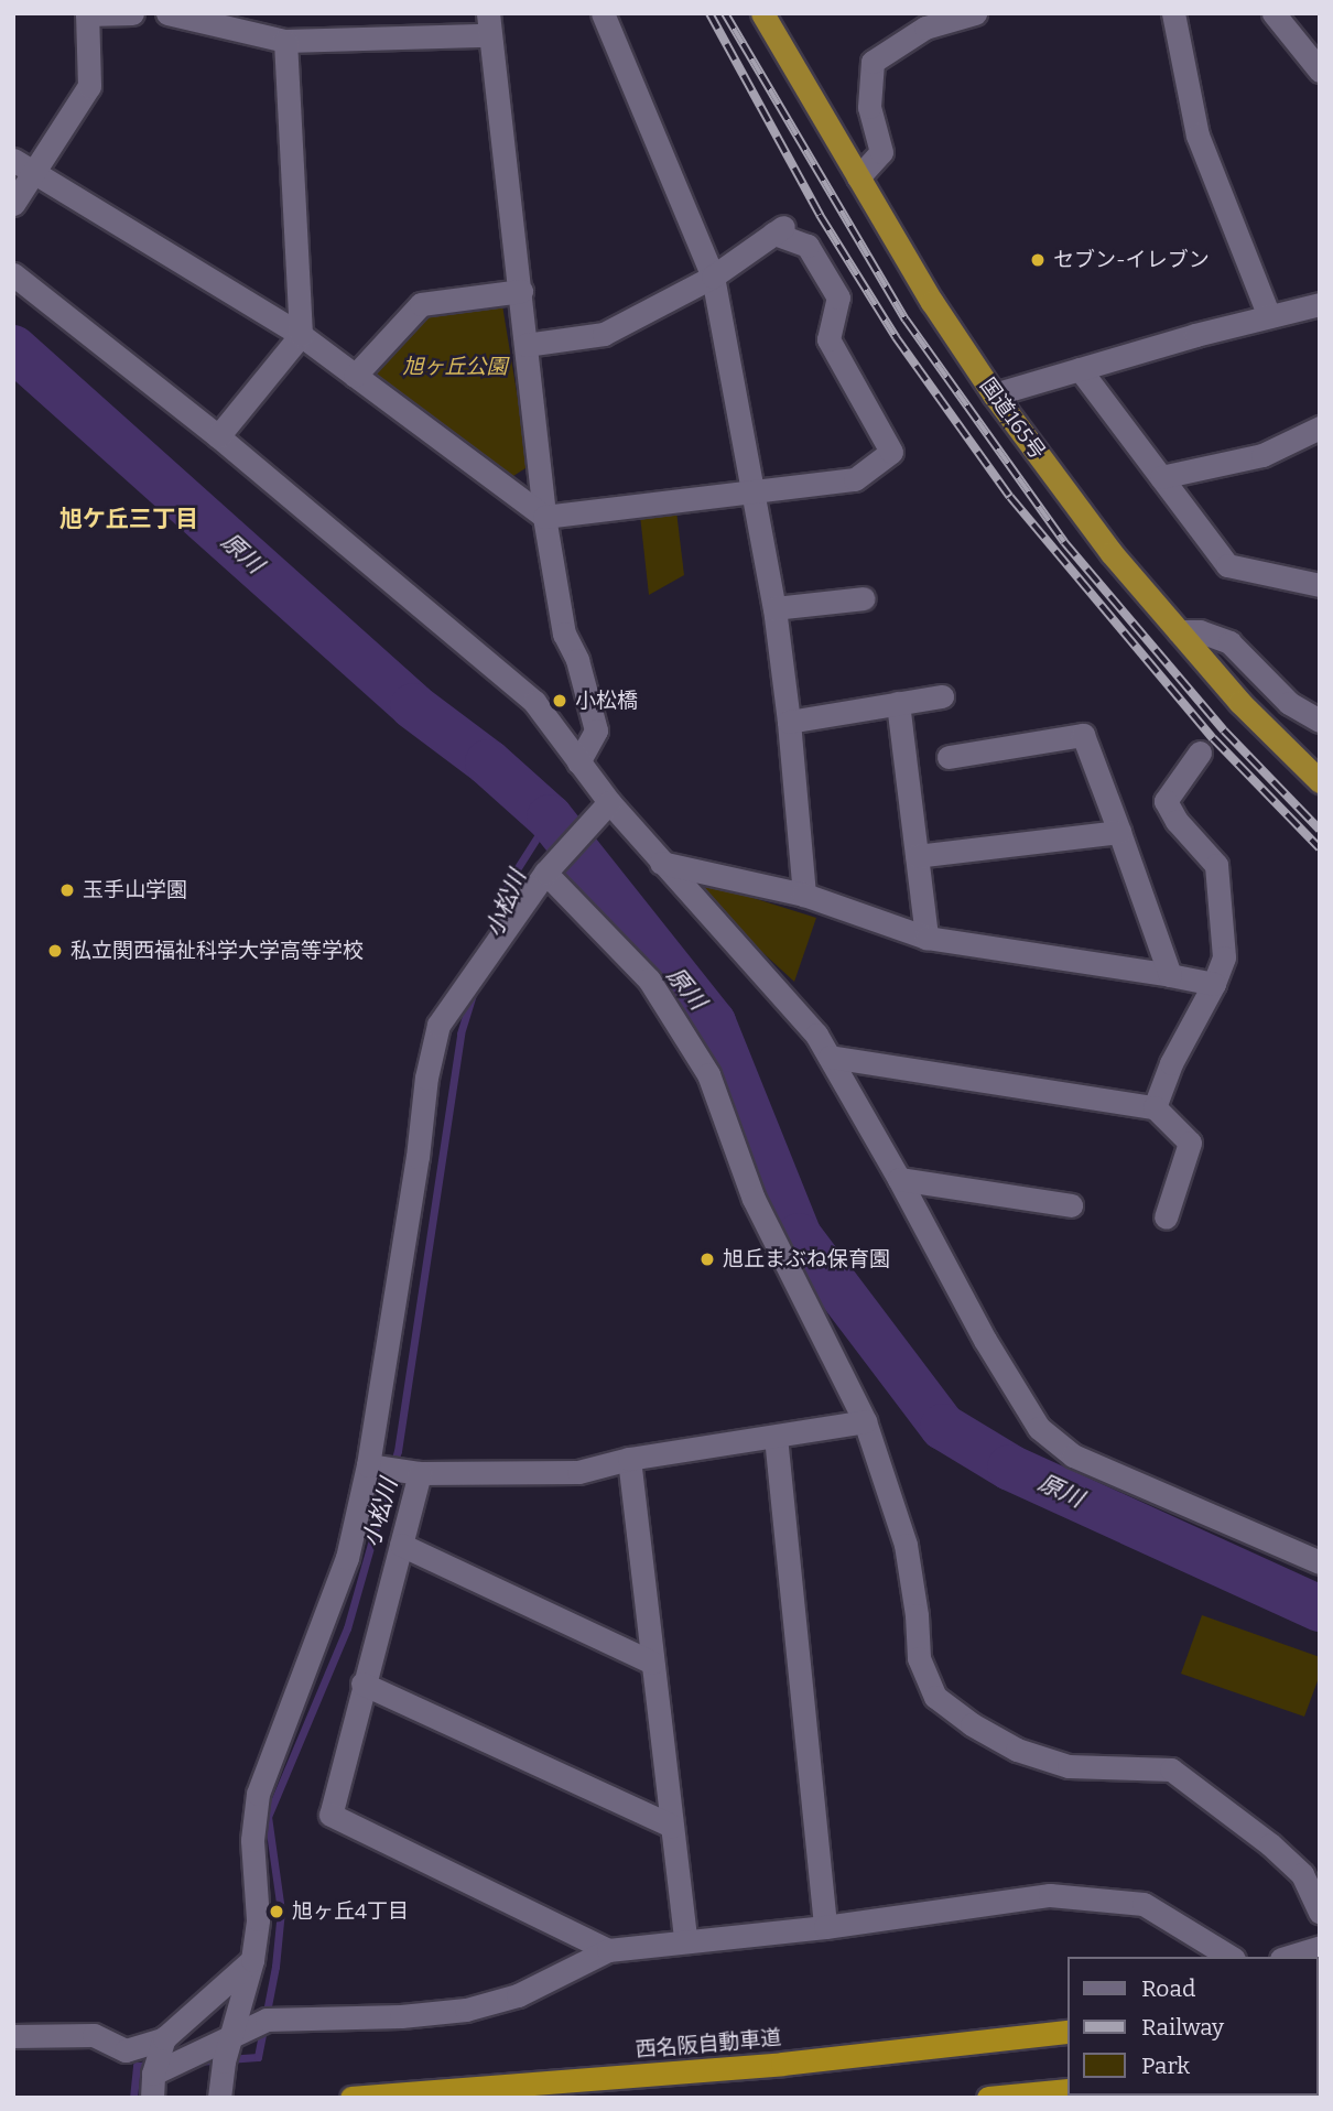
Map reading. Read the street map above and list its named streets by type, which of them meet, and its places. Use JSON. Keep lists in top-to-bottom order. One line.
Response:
{"streets":{"highway":["国道165号","西名阪自動車道"]},"districts":["旭ケ丘三丁目"],"water":["原川","小松川"],"parks":["旭ヶ丘公園"],"places":["セブン-イレブン","小松橋","玉手山学園","私立関西福祉科学大学高等学校","旭丘まぶね保育園","旭ヶ丘4丁目"],"legend":["Road","Railway","Park"]}
